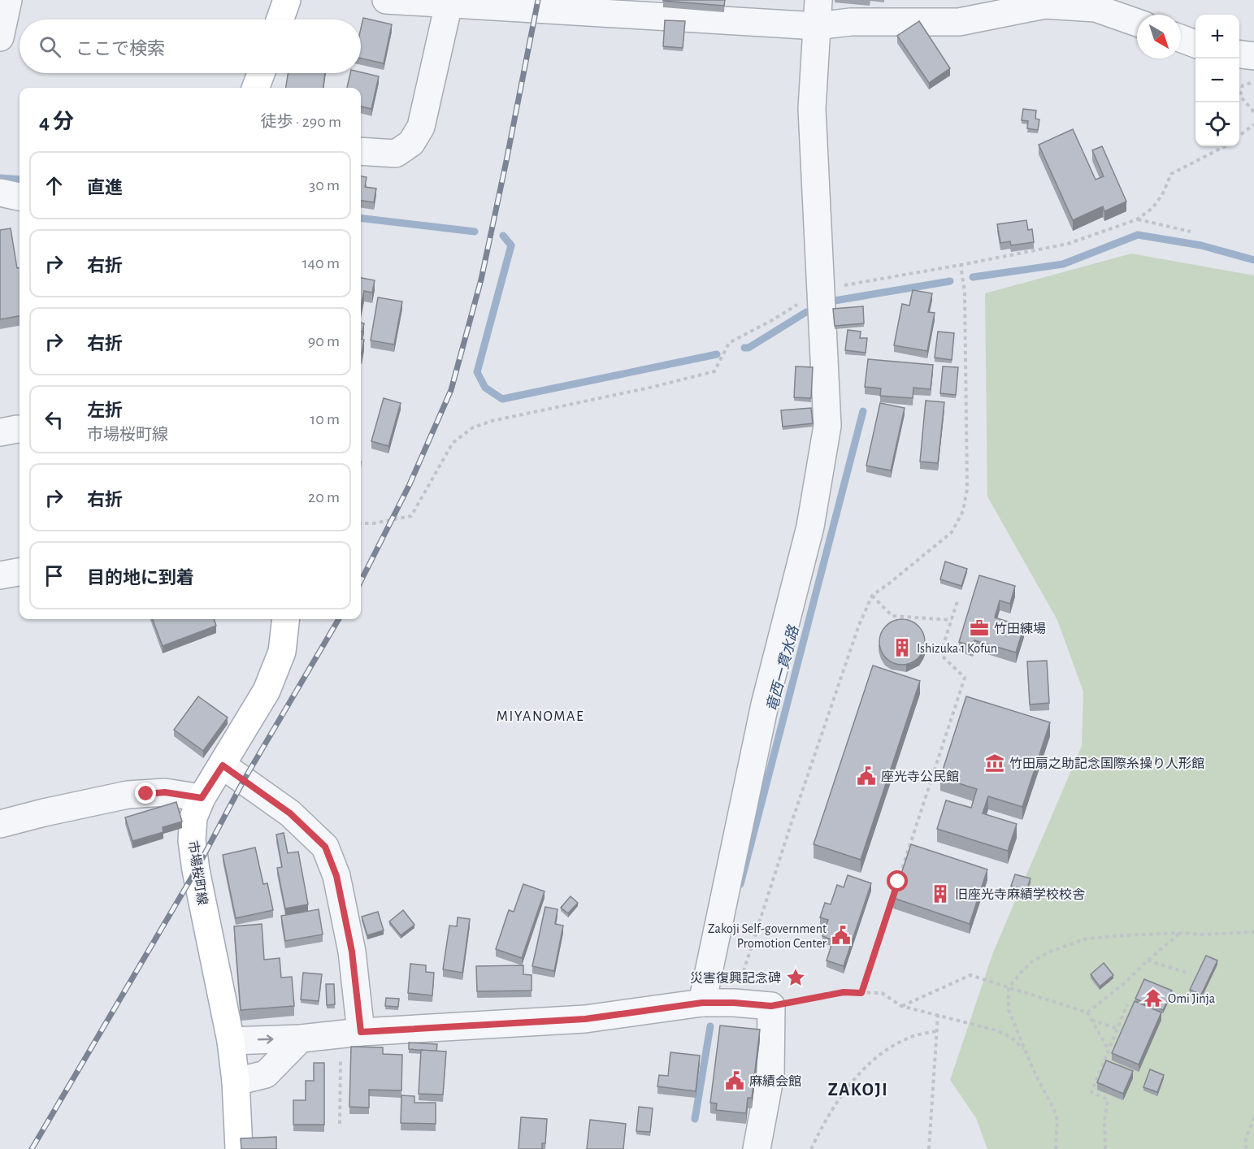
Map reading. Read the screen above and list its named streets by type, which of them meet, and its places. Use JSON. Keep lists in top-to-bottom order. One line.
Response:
{"streets":{"main road":["市場桜町線"]},"districts":["MIYANOMAE","ZAKOJI"],"water":["竜西一貫水路"],"places":{"office":["竹田練場"],"building":["Ishizuka 1 Kofun","旧座光寺麻績学校校舎"],"museum":["竹田扇之助記念国際糸操り人形館"],"public building":["座光寺公民館","Zakoji Self-government Promotion Center","麻績会館"],"place":["災害復興記念碑"],"temple":["Omi Jinja"]},"north":"bottom right","page":{"map_buttons":["+","−"],"search":"ここで検索","heading":["4 分","徒歩 · 290 m"],"list":[["直進","30 m"],["右折","140 m"],["右折","90 m"],["左折","市場桜町線","10 m"],["右折","20 m"],"目的地に到着"]}}
